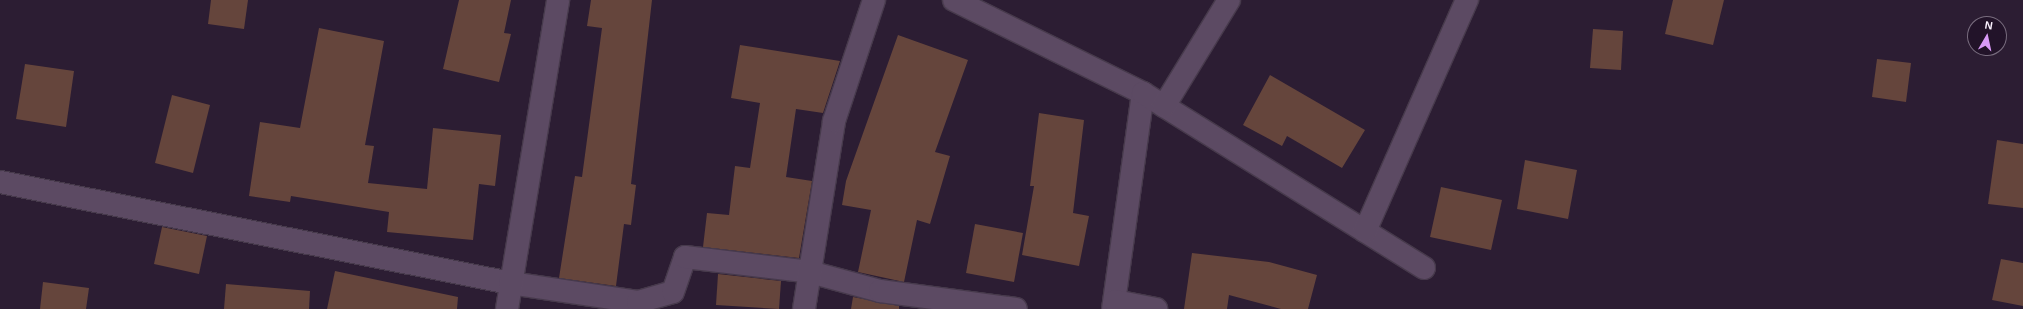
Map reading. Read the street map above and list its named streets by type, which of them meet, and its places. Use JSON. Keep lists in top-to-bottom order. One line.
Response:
{"north":"top"}
